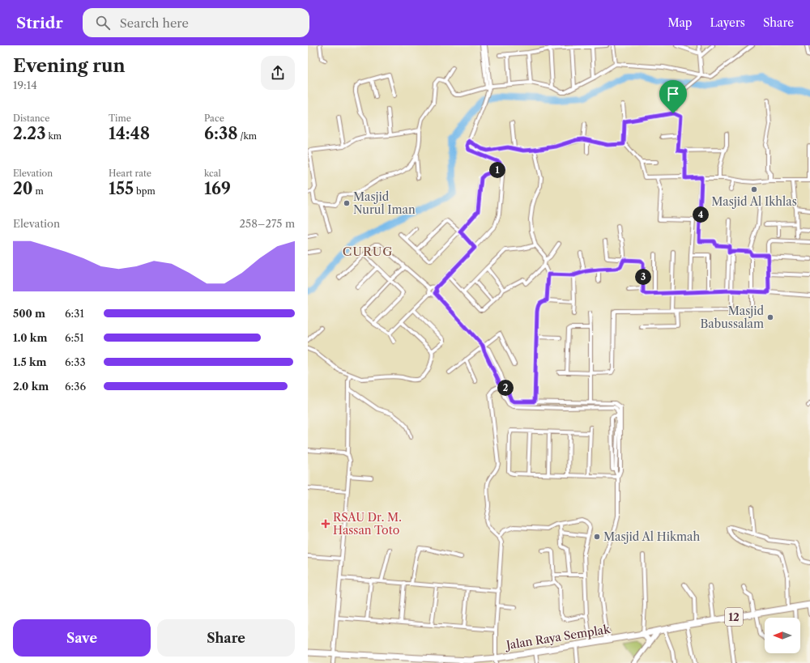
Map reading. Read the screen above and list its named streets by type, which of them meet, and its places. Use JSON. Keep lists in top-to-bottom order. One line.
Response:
{"streets":{"main road":["12","Jalan Raya Semplak"]},"districts":["CURUG"],"places":{"other":["Masjid Al Ikhlas","Masjid Nurul Iman","Masjid Babussalam","Masjid Al Hikmah"],"health":["RSAU Dr. M. Hassan Toto"]},"north":"left","page":{"header":"Stridr","search":"Search here","nav":["Map","Layers","Share"],"heading":["Evening run","19:14"],"stats":[["Distance","2.23 km"],["Time","14:48"],["Pace","6:38 /km"],["Elevation","20 m"],["Heart rate","155 bpm"],["kcal","169"]],"pins":["1","4","3","2"],"chart":["Elevation","258–275 m"],"list":[{"name":"500 m","note":"6:31"},{"name":"1.0 km","note":"6:51"},{"name":"1.5 km","note":"6:33"},{"name":"2.0 km","note":"6:36"}],"buttons":["Save","Share"]}}
